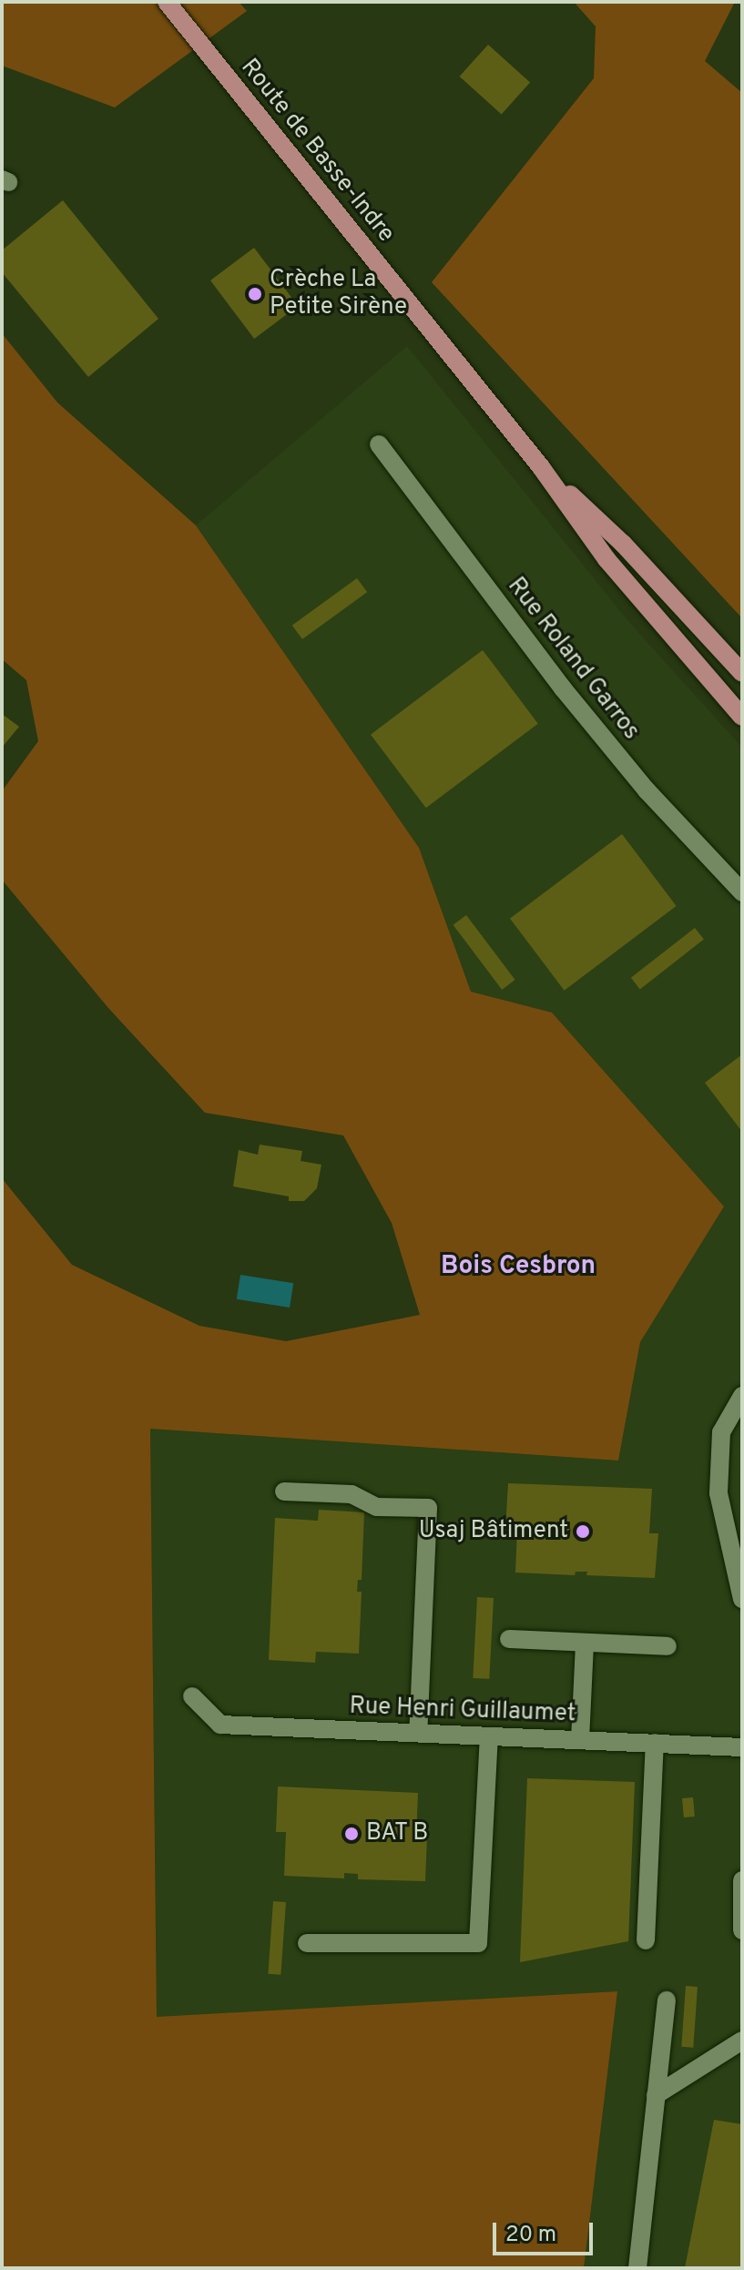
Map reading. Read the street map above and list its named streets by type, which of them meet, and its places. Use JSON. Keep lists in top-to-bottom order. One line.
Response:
{"streets":{"main road":["Route de Basse-Indre"],"street":["Rue Roland Garros","Rue Henri Guillaumet"]},"districts":["Bois Cesbron"],"places":["Crèche La Petite Sirène","Usaj Bâtiment","BAT B"],"scale_bar":"20 m"}
